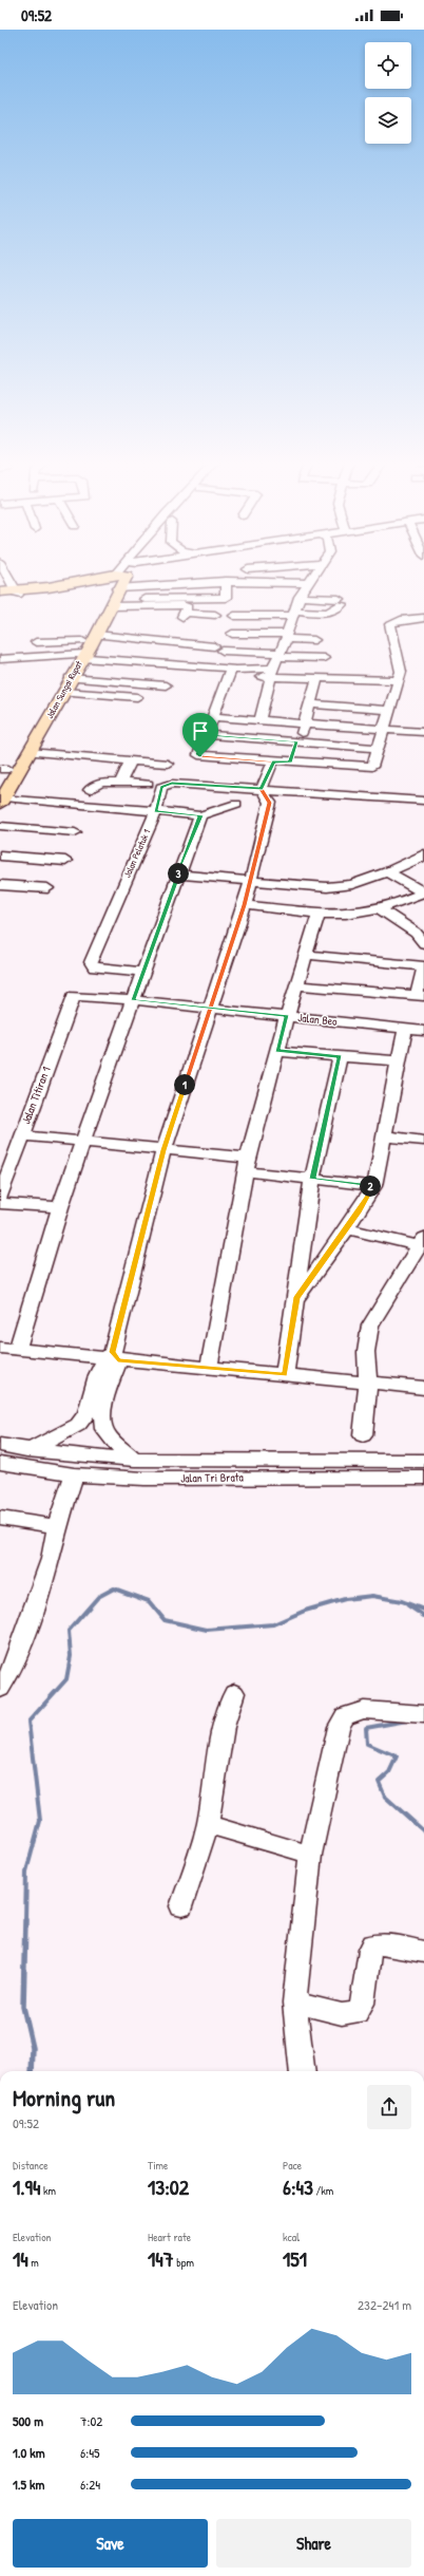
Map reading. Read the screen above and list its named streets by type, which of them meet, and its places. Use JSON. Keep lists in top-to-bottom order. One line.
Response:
{"streets":{"main road":["Jalan Sungai Rupat"],"street":["Jalan Pelatuk 1","Jalan Beo","Jalan Titiran 1","Jalan Tri Brata"]},"crossings":[["Jalan Beo","Jalan Titiran 1"]],"page":{"status":"09:52","pins":["3","1","2"],"heading":["Morning run","09:52"],"stats":[["Distance","1.94 km"],["Time","13:02"],["Pace","6:43 /km"],["Elevation","14 m"],["Heart rate","147 bpm"],["kcal","151"]],"chart":["Elevation","232–241 m"],"list":[{"name":"500 m","note":"7:02"},{"name":"1.0 km","note":"6:45"},{"name":"1.5 km","note":"6:24"}],"buttons":["Save","Share"]}}
